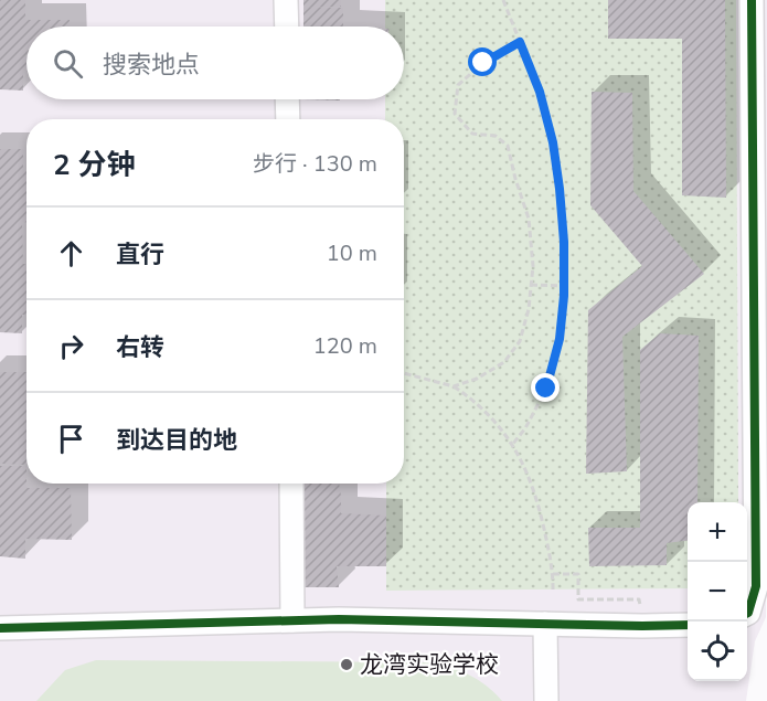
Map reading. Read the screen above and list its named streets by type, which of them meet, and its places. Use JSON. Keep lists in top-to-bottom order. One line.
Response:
{"places":["龙湾实验学校"],"page":{"search":"搜索地点","heading":["2 分钟","步行 · 130 m"],"list":[["直行","10 m"],["右转","120 m"],"到达目的地"],"map_buttons":["+","−"]}}
